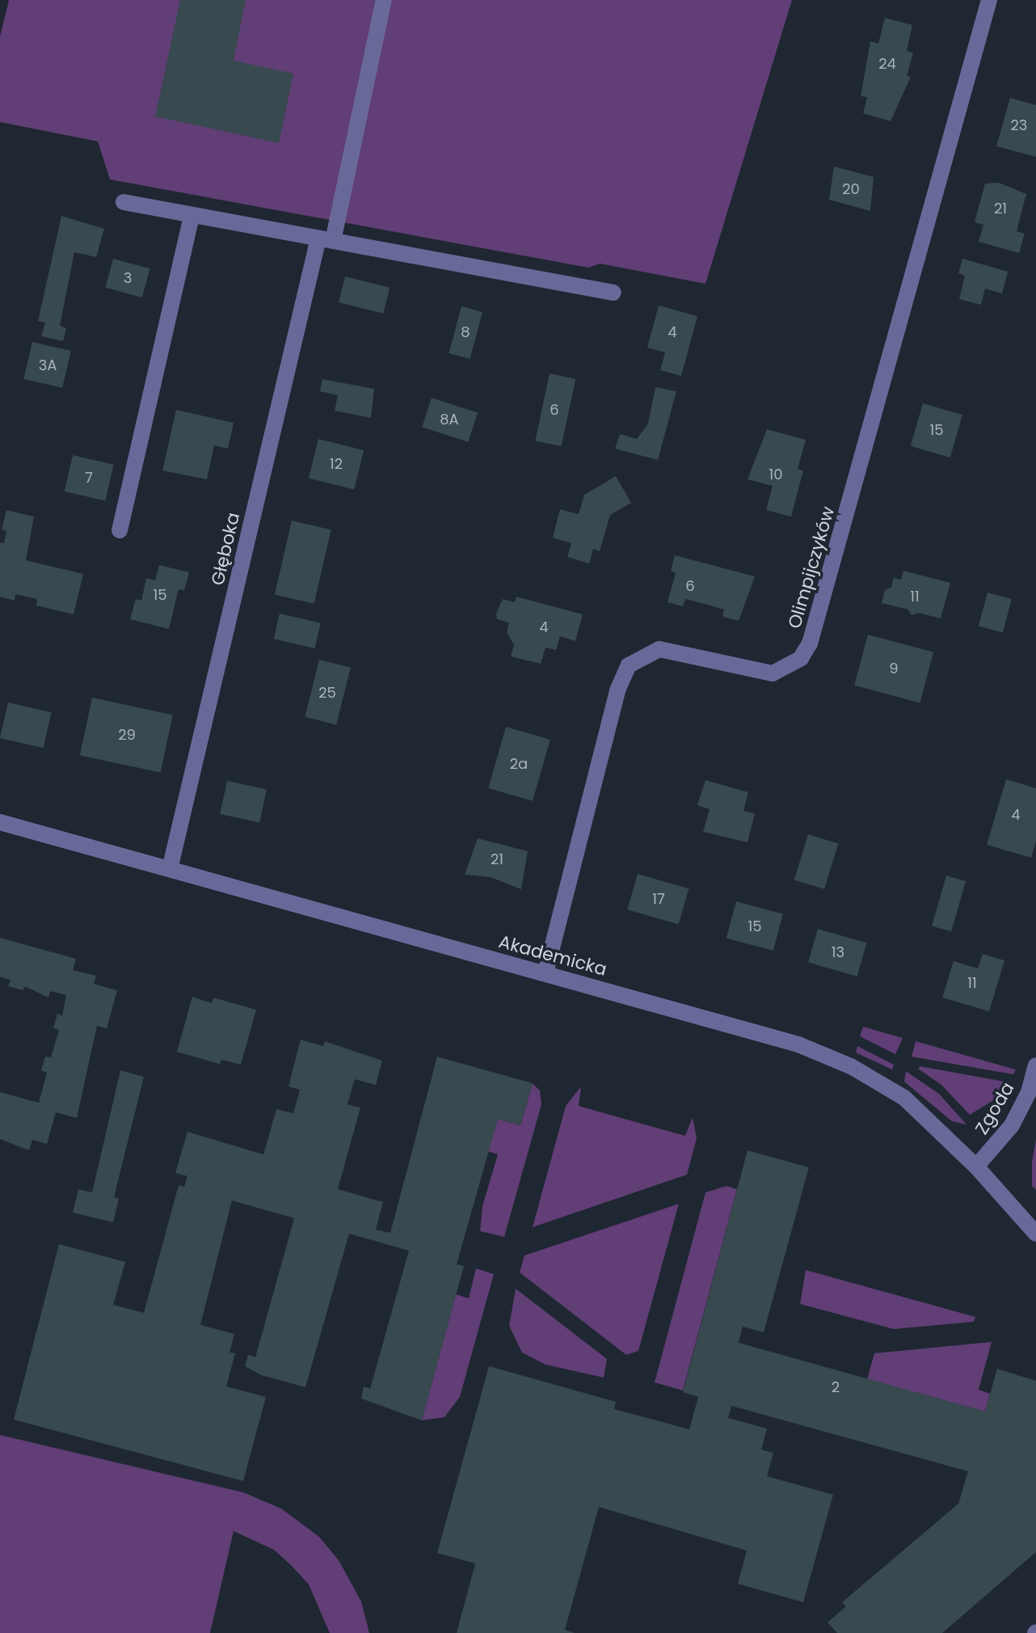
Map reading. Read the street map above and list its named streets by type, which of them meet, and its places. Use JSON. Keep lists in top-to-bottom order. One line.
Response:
{"streets":{"street":["Głęboka","Olimpijczyków","Akademicka","Zgoda"]},"crossings":[["Głęboka","Akademicka"],["Olimpijczyków","Akademicka"],["Akademicka","Zgoda"]],"house_numbers":["24","23","20","21","3","8","4","3A","6","8A","15","12","10","7","6","15","11","4","9","25","29","2a","4","21","17","15","13","11","2"]}
